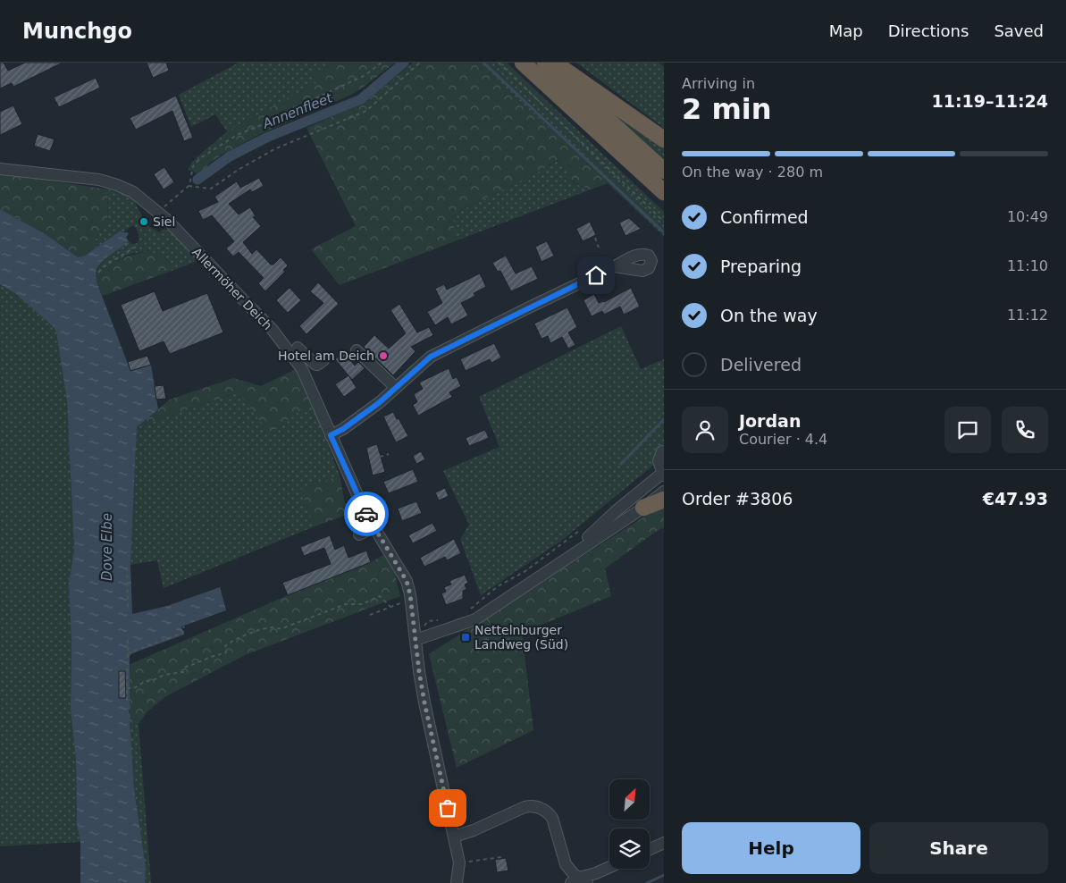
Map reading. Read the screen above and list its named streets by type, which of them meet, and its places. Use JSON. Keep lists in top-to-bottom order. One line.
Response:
{"streets":{"street":["Allermöher Deich"]},"water":["Annenfleet","Dove Elbe"],"places":{"other":["Siel","Hotel am Deich"],"transit":["Nettelnburger Landweg (Süd)"]},"north":"top right","page":{"header":"Munchgo","nav":["Map","Directions","Saved"],"heading":["2 min","Arriving in","11:19–11:24"],"panel":["Jordan","Courier · 4.4","Order #3806","€47.93"],"bar":"On the way · 280 m","list":[["Confirmed","10:49"],["Preparing","11:10"],["On the way","11:12"],"Delivered"],"buttons":["Help","Share"]}}
